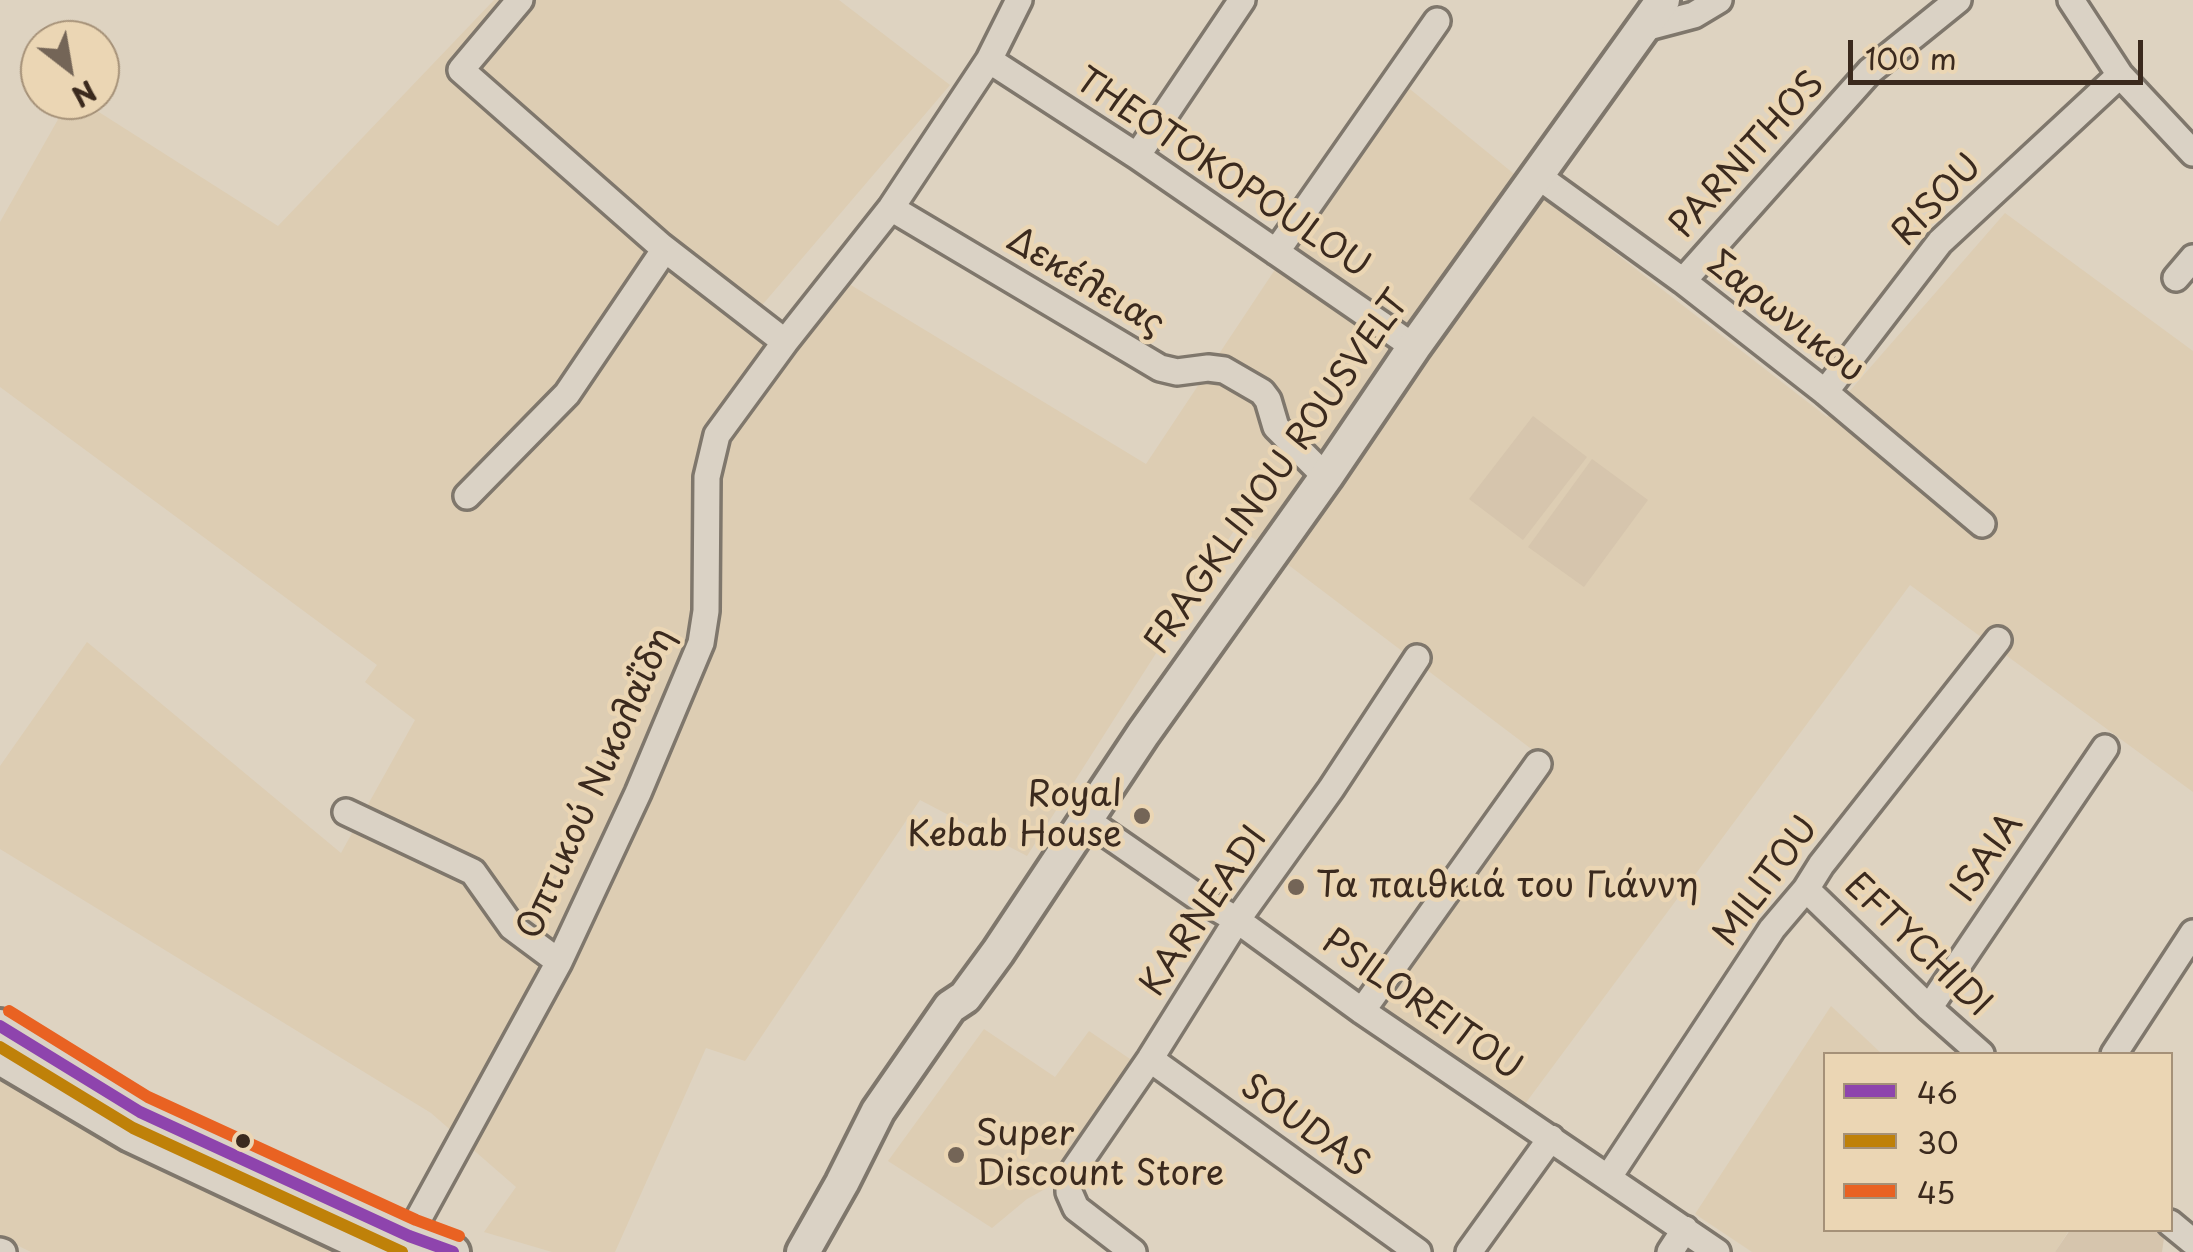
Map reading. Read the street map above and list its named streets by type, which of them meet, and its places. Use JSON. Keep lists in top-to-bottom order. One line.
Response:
{"streets":{"main road":["FRAGKLINOU ROUSVELT"],"street":["PARNITHOS","THEOTOKOPOULOU","RISOU","Δεκέλειας","Σαρωνικου","Οπτικού Νικολαΐδη","ISAIA","MILITOU","KARNEADI","EFTYCHIDI","PSILOREITOU","SOUDAS"]},"crossings":[["PARNITHOS","Σαρωνικου"],["THEOTOKOPOULOU","FRAGKLINOU ROUSVELT"],["THEOTOKOPOULOU","Οπτικού Νικολαΐδη"],["RISOU","Σαρωνικου"],["Δεκέλειας","FRAGKLINOU ROUSVELT"],["Δεκέλειας","Οπτικού Νικολαΐδη"],["Σαρωνικου","FRAGKLINOU ROUSVELT"],["FRAGKLINOU ROUSVELT","PSILOREITOU"],["ISAIA","EFTYCHIDI"],["MILITOU","EFTYCHIDI"],["MILITOU","PSILOREITOU"],["KARNEADI","PSILOREITOU"],["KARNEADI","SOUDAS"]],"places":["Royal Kebab House","Τα παιθκιά του Γιάννη","Super Discount Store"],"lines":["transit line 45","transit line 46","transit line 30"],"legend":["46","30","45"],"scale_bar":"100 m","north":"bottom right"}
